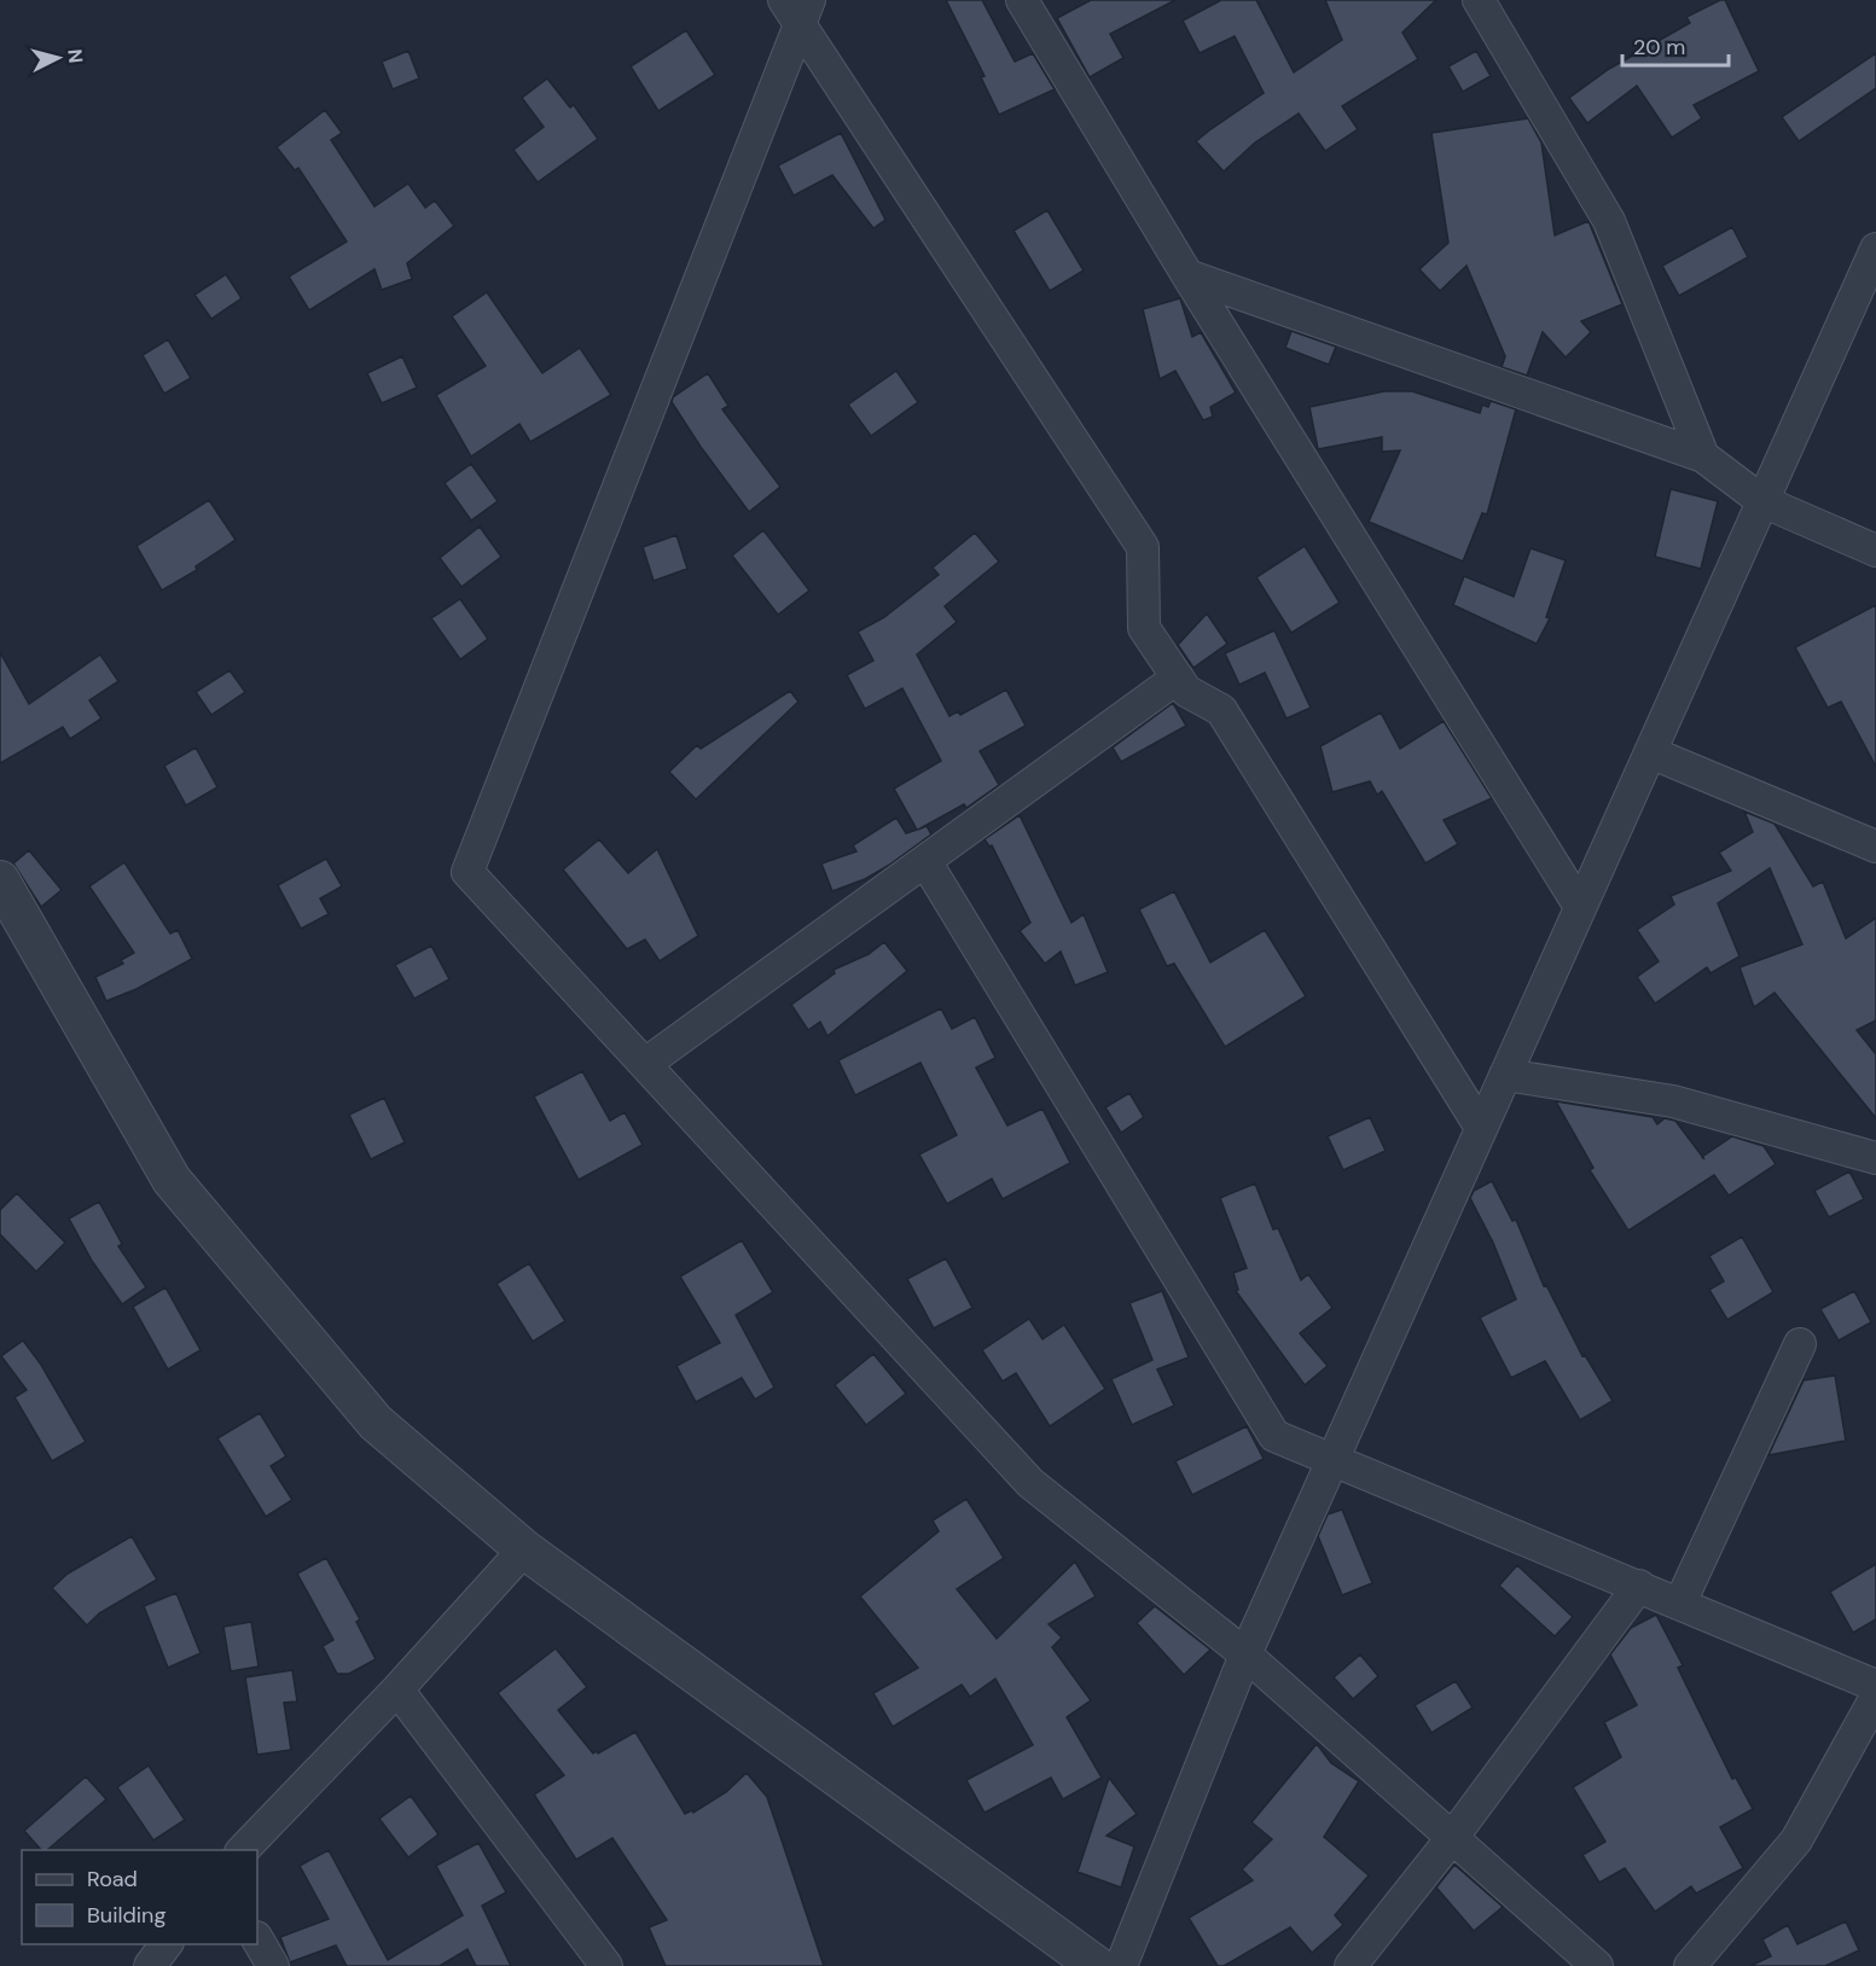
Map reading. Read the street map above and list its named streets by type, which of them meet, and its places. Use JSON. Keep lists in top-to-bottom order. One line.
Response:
{"legend":["Road","Building"],"scale_bar":"20 m","north":"right"}
